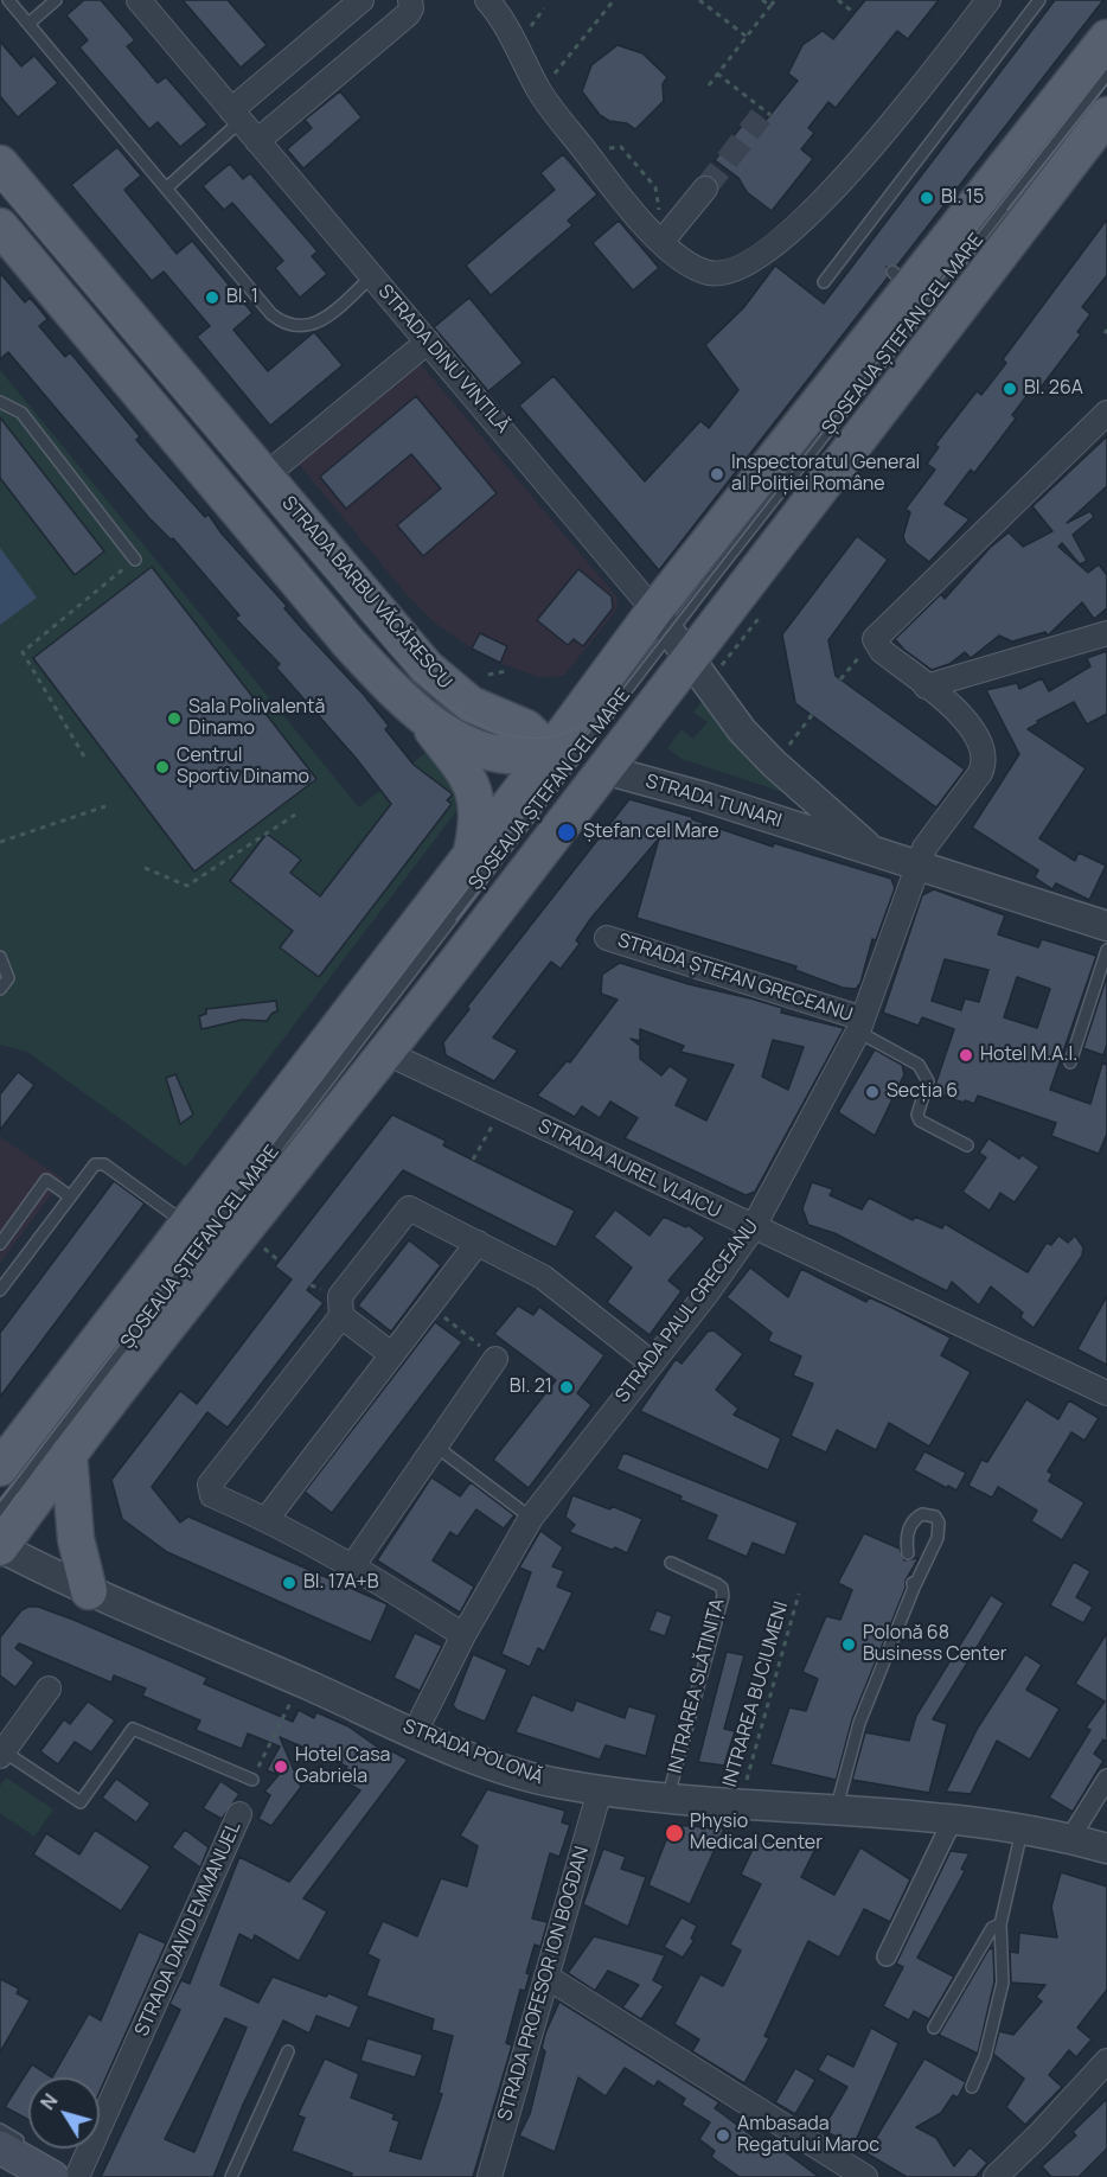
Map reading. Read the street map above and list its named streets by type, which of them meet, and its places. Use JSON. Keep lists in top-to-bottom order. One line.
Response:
{"streets":{"main road":["ȘOSEAUA ȘTEFAN CEL MARE","STRADA BARBU VĂCĂRESCU"],"street":["STRADA DINU VINTILĂ","STRADA TUNARI","STRADA ȘTEFAN GRECEANU","STRADA AUREL VLAICU","STRADA PAUL GRECEANU","STRADA POLONĂ","STRADA DAVID EMMANUEL","STRADA PROFESOR ION BOGDAN"],"lane":["INTRAREA SLĂTINIȚA"],"path":["INTRAREA BUCIUMENI"]},"crossings":[["ȘOSEAUA ȘTEFAN CEL MARE","STRADA DINU VINTILĂ"],["ȘOSEAUA ȘTEFAN CEL MARE","STRADA BARBU VĂCĂRESCU"],["ȘOSEAUA ȘTEFAN CEL MARE","STRADA TUNARI"],["ȘOSEAUA ȘTEFAN CEL MARE","STRADA AUREL VLAICU"],["ȘOSEAUA ȘTEFAN CEL MARE","STRADA POLONĂ"],["STRADA DINU VINTILĂ","STRADA TUNARI"],["STRADA BARBU VĂCĂRESCU","STRADA TUNARI"],["STRADA TUNARI","STRADA PAUL GRECEANU"],["STRADA ȘTEFAN GRECEANU","STRADA PAUL GRECEANU"],["STRADA AUREL VLAICU","STRADA PAUL GRECEANU"],["STRADA PAUL GRECEANU","STRADA POLONĂ"],["INTRAREA SLĂTINIȚA","STRADA POLONĂ"],["INTRAREA BUCIUMENI","STRADA POLONĂ"],["STRADA POLONĂ","STRADA PROFESOR ION BOGDAN"]],"places":["Bl. 15","Bl. 1","Bl. 26A","Inspectoratul General al Poliției Române","Sala Polivalentă Dinamo","Centrul Sportiv Dinamo","Ștefan cel Mare","Hotel M.A.I.","Secția 6","Bl. 21","Bl. 17A+B","Polonă 68 Business Center","Hotel Casa Gabriela","Physio Medical Center","Ambasada Regatului Maroc"],"north":"top left"}
